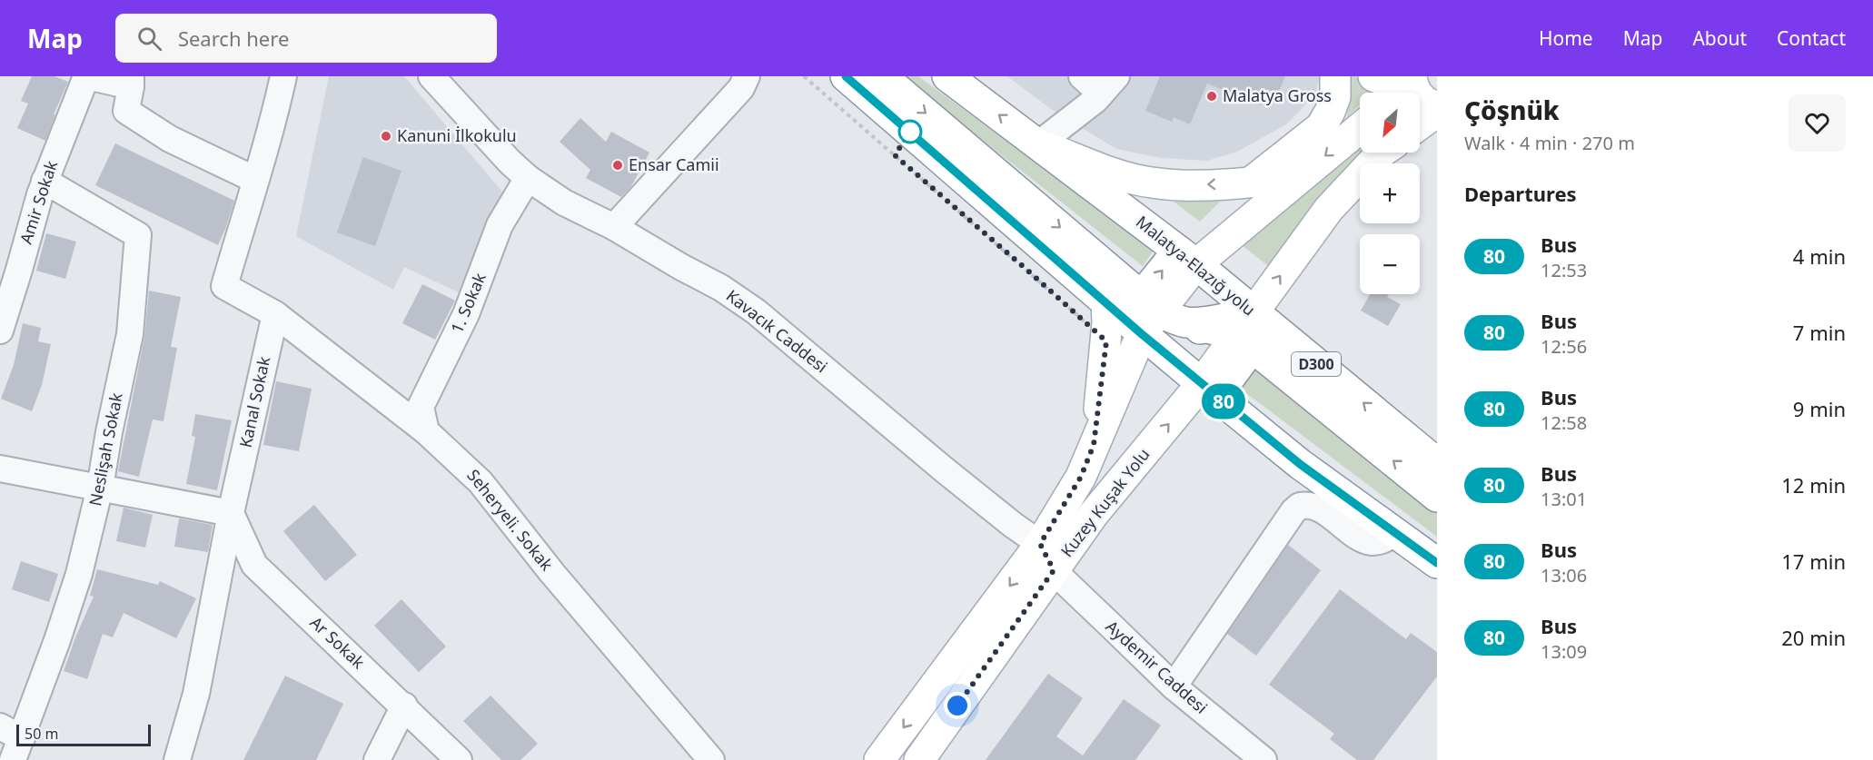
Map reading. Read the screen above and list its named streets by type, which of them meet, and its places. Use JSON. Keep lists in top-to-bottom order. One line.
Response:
{"streets":{"main road":["Malatya-Elazığ yolu","D300","Kuzey Kuşak Yolu"],"street":["Amir Sokak","1. Sokak","Kavacık Caddesi","Kanal Sokak","Neslişah Sokak","Seheryeli. Sokak","Ar Sokak","Aydemir Caddesi"]},"crossings":[["Amir Sokak","Neslişah Sokak"],["Malatya-Elazığ yolu","Kuzey Kuşak Yolu"],["1. Sokak","Kavacık Caddesi"],["1. Sokak","Seheryeli. Sokak"],["Kavacık Caddesi","Kuzey Kuşak Yolu"],["Kavacık Caddesi","Aydemir Caddesi"],["Kanal Sokak","Seheryeli. Sokak"],["Kanal Sokak","Ar Sokak"],["Kuzey Kuşak Yolu","Aydemir Caddesi"]],"places":["Malatya Gross","Kanuni İlkokulu","Ensar Camii"],"lines":["bus line 80"],"scale_bar":"50 m","north":"bottom left","page":{"header":"Map","search":"Search here","nav":["Home","Map","About","Contact"],"on_map":"80","heading":[["Çöşnük","Walk · 4 min · 270 m"],"Departures"],"map_buttons":["+","−"],"list":[{"mark":"80","name":"Bus","note":"12:53","value":"4 min"},{"mark":"80","name":"Bus","note":"12:56","value":"7 min"},{"mark":"80","name":"Bus","note":"12:58","value":"9 min"},{"mark":"80","name":"Bus","note":"13:01","value":"12 min"},{"mark":"80","name":"Bus","note":"13:06","value":"17 min"},{"mark":"80","name":"Bus","note":"13:09","value":"20 min"}],"scale":"50 m"}}
